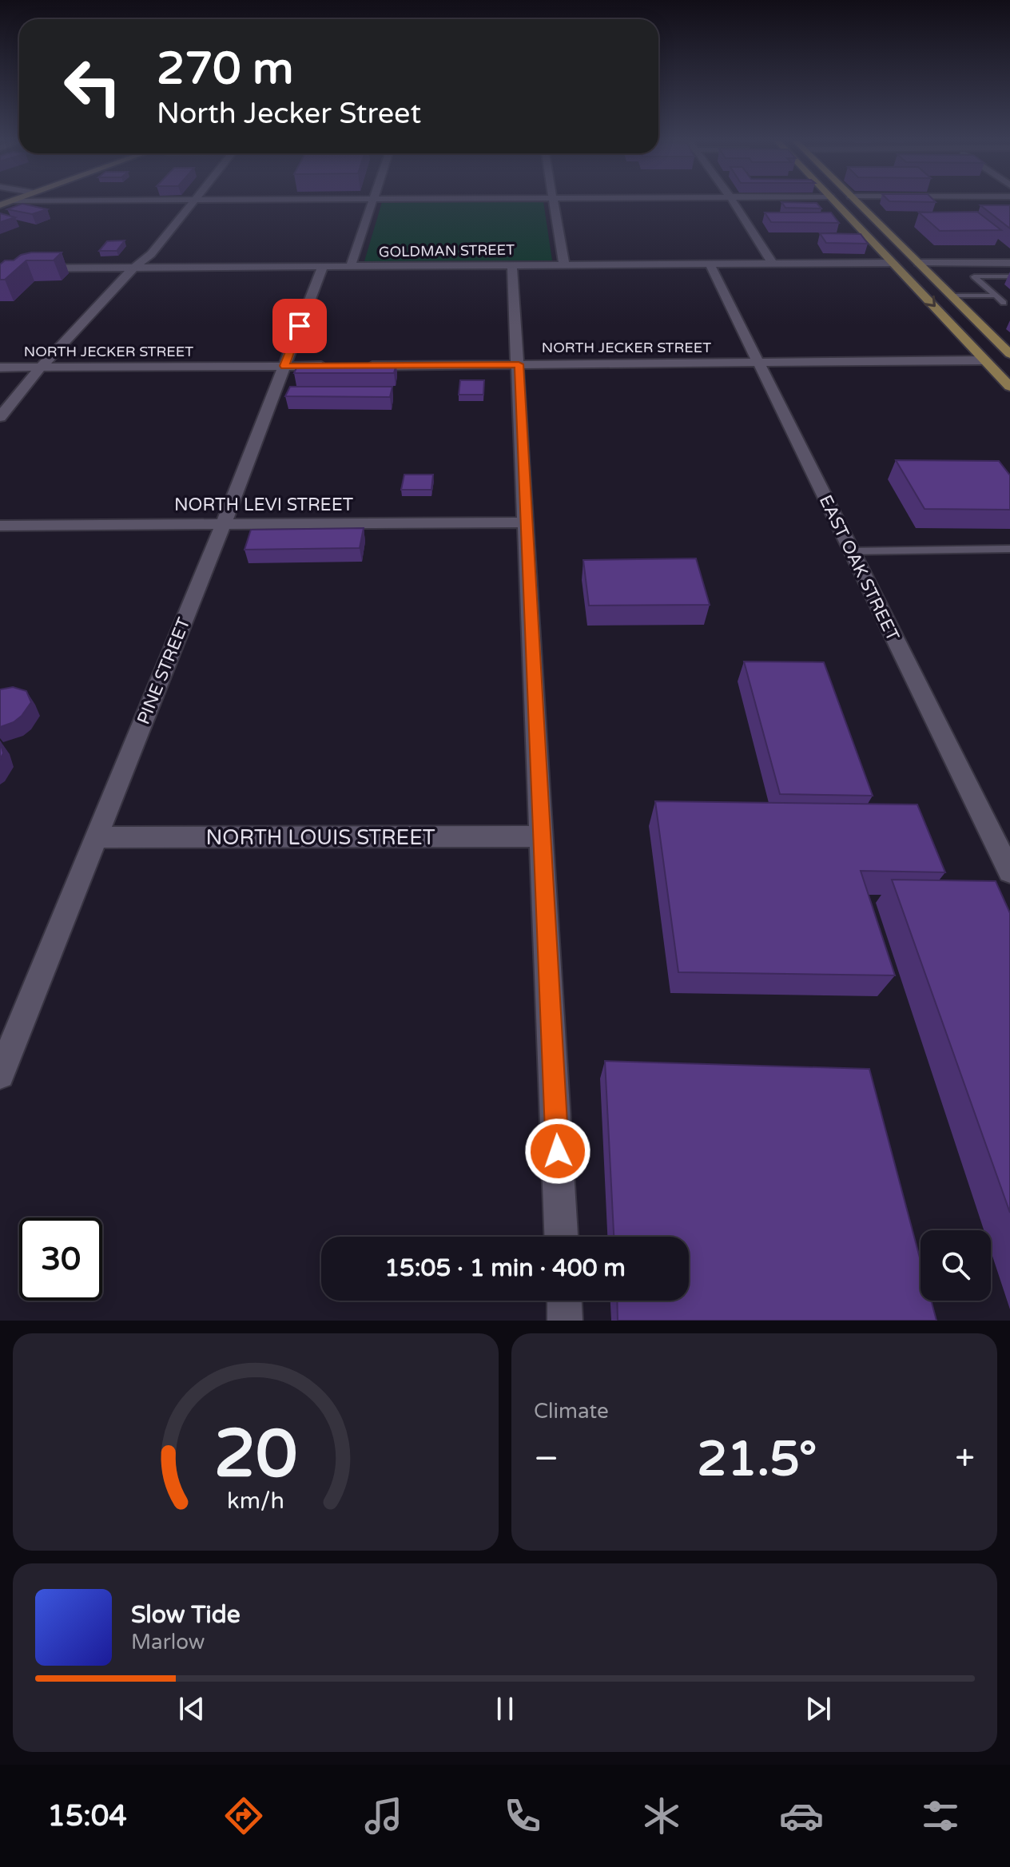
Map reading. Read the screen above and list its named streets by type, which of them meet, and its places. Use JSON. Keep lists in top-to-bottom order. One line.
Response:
{"streets":{"street":["GOLDMAN STREET","NORTH JECKER STREET","NORTH LEVI STREET","EAST OAK STREET","PINE STREET","NORTH LOUIS STREET"]},"crossings":[["GOLDMAN STREET","EAST OAK STREET"],["GOLDMAN STREET","PINE STREET"],["NORTH JECKER STREET","EAST OAK STREET"],["NORTH JECKER STREET","PINE STREET"],["NORTH LEVI STREET","PINE STREET"],["PINE STREET","NORTH LOUIS STREET"]],"page":{"turn":["270 m","North Jecker Street"],"limit":"30","trip":"15:05 · 1 min · 400 m","tile":"Climate","heat":["−","21.5°","+"],"song":["Slow Tide","Marlow"],"tabs":"15:04","gauge":["20","km/h"]}}
